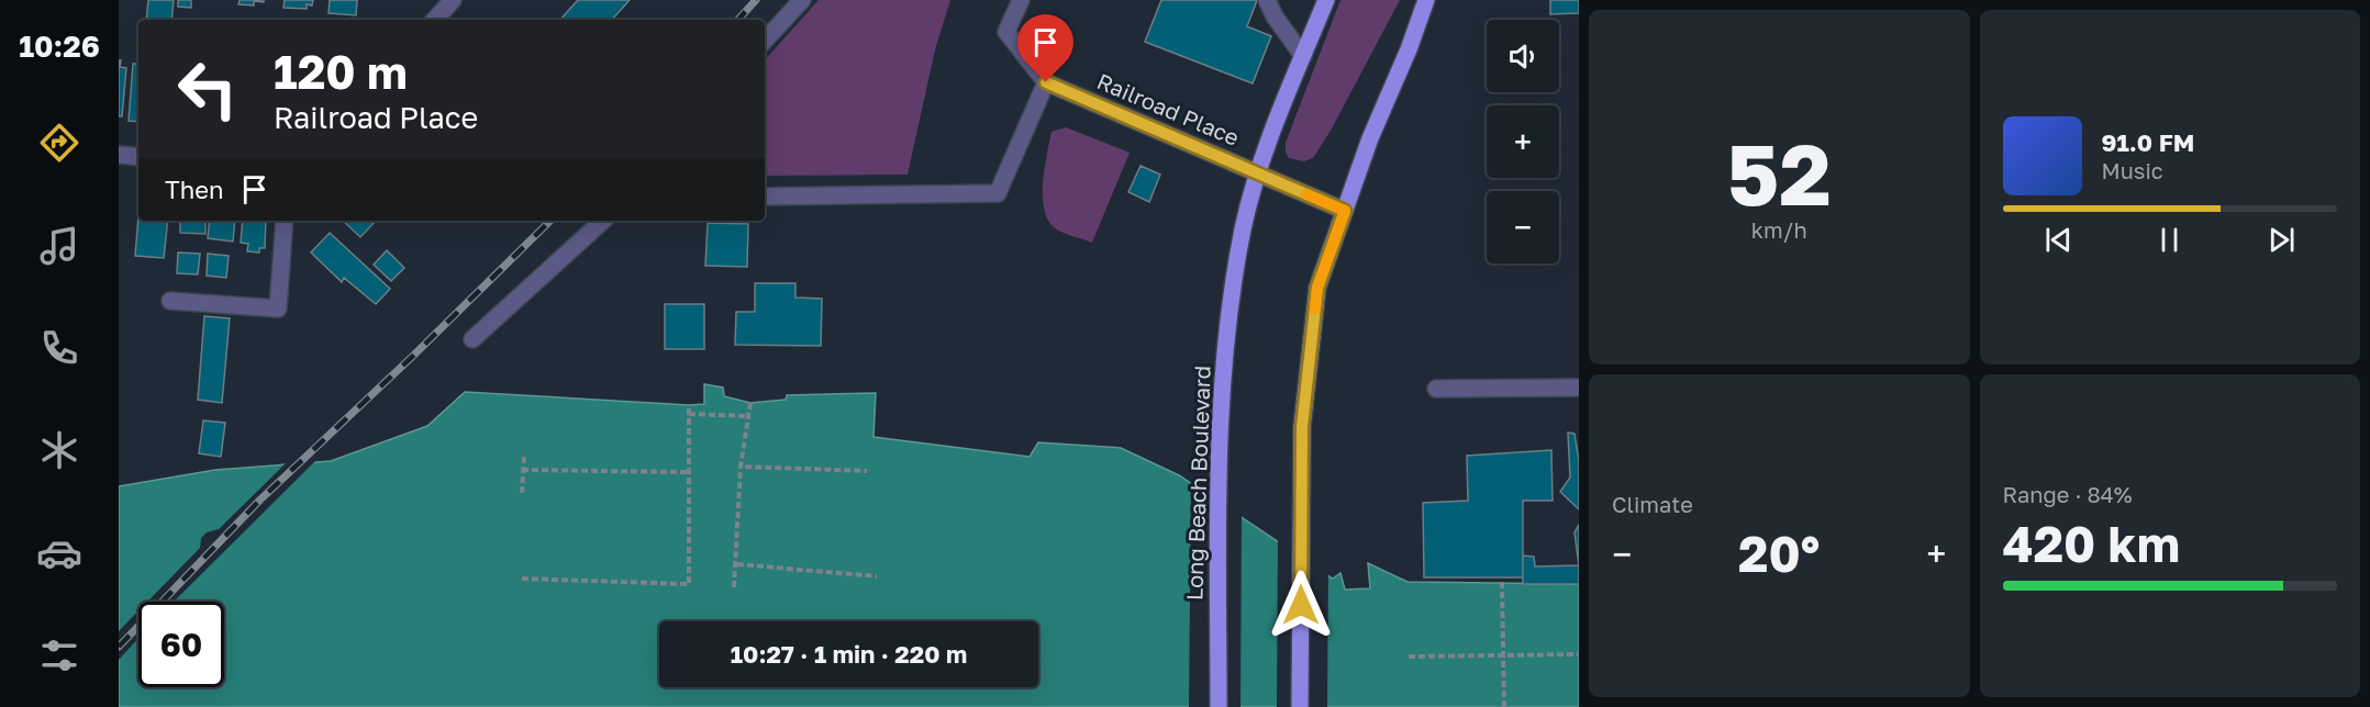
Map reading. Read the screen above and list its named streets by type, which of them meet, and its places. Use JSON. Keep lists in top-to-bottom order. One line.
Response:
{"streets":{"main road":["Long Beach Boulevard"],"street":["Railroad Place"]},"crossings":[["Railroad Place","Long Beach Boulevard"]],"page":{"tabs":"10:26","tile":[["52","km/h"],"Climate",["Range · 84%","420 km"]],"map_buttons":["+","−"],"turn":["120 m","Railroad Place"],"song":["91.0 FM","Music"],"then":"Then","heat":["−","20°","+"],"limit":"60","trip":"10:27 · 1 min · 220 m"}}
